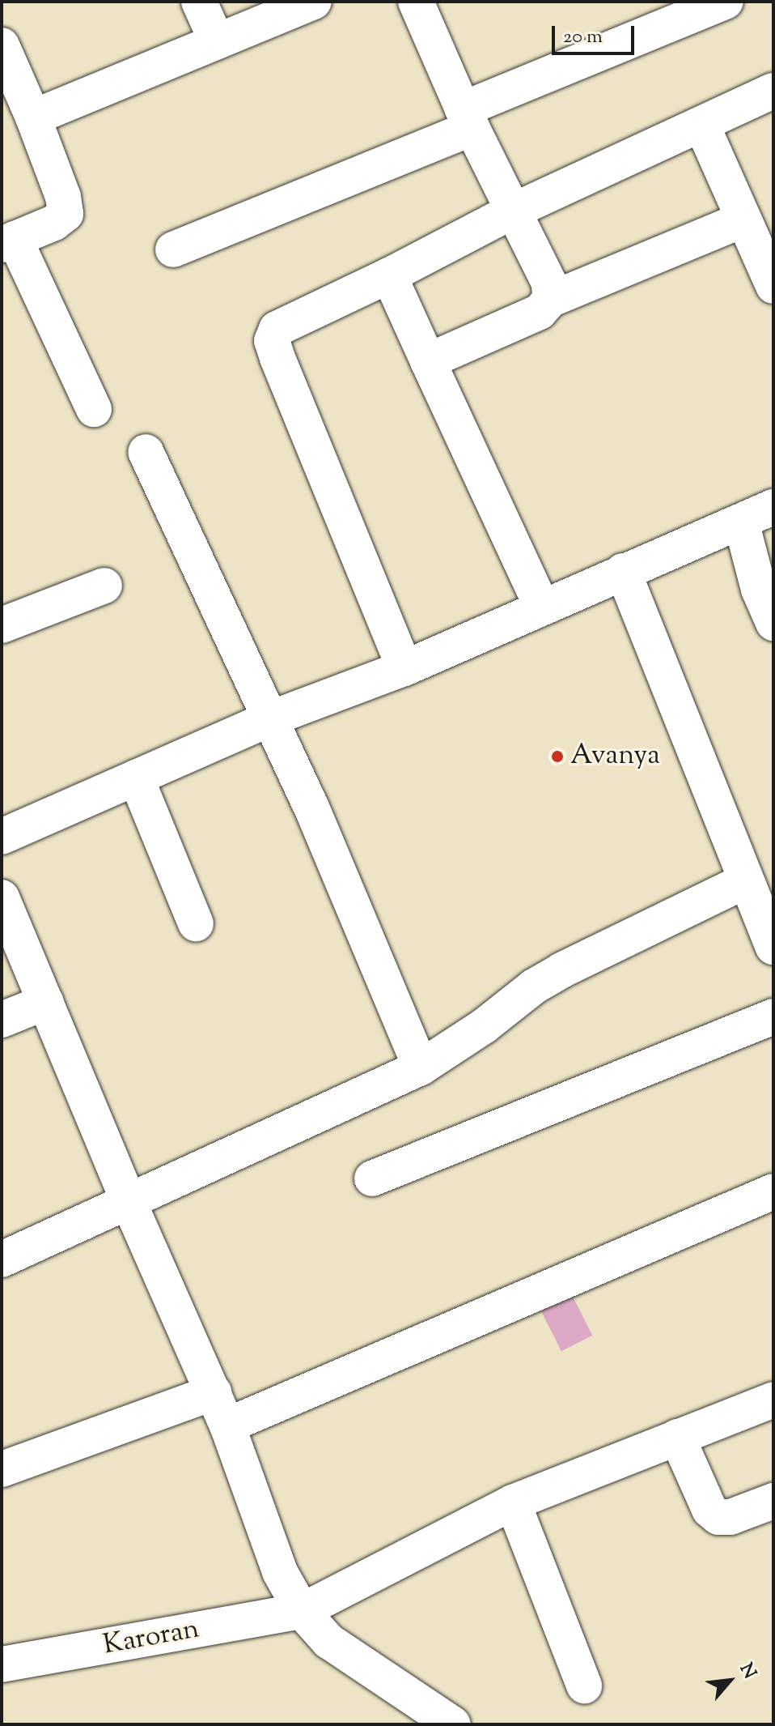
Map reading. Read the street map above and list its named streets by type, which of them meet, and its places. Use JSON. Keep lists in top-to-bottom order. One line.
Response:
{"streets":{"street":["Karoran"]},"places":["Avanya"],"scale_bar":"20 m","north":"top right"}
